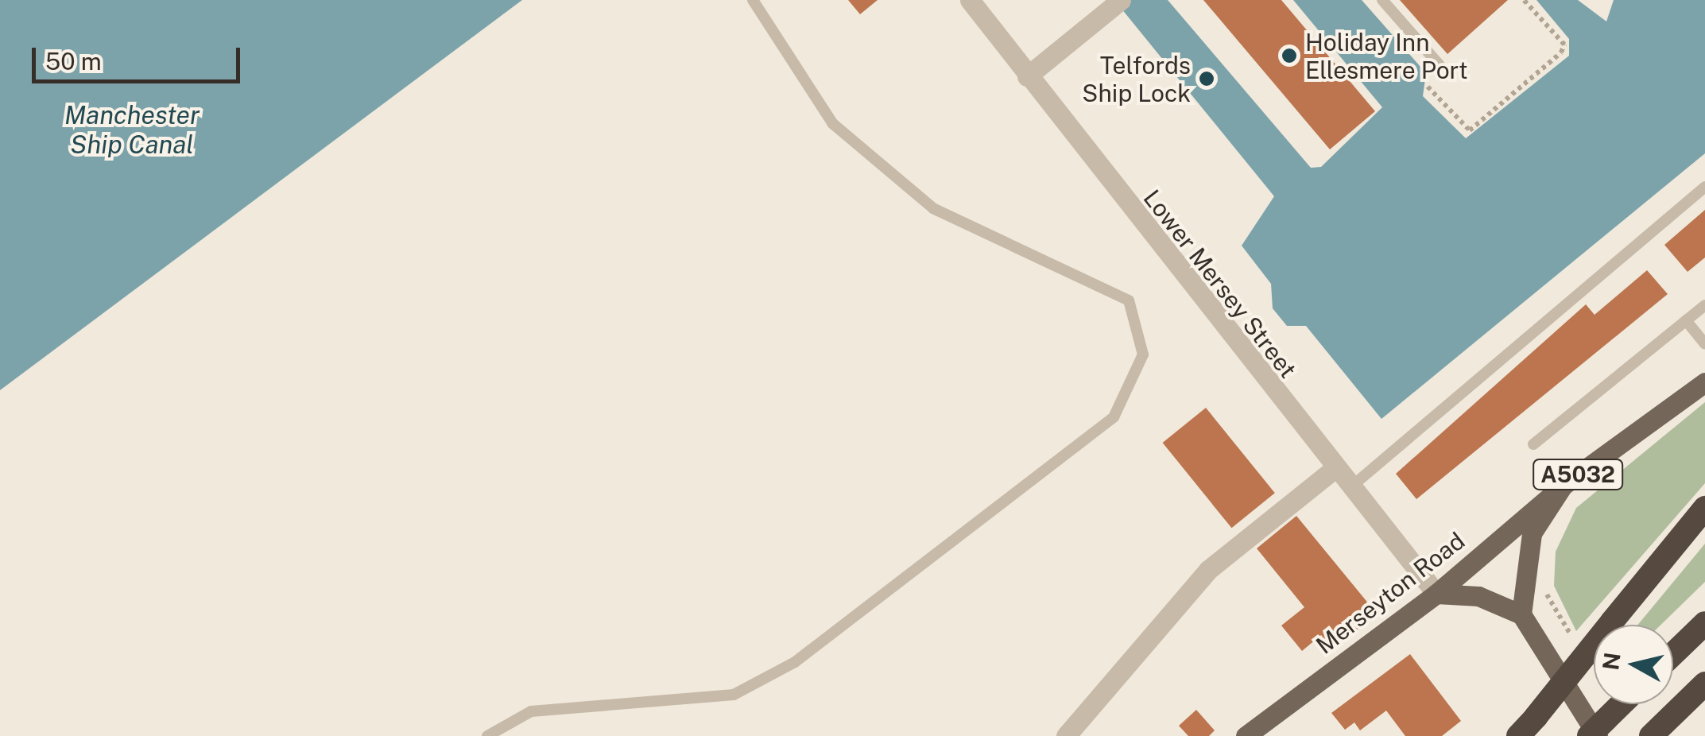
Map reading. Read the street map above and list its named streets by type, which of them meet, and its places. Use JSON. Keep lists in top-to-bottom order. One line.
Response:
{"streets":{"main road":["A5032","Merseyton Road"],"street":["Lower Mersey Street"]},"crossings":[["Lower Mersey Street","Merseyton Road"],["A5032","Merseyton Road"]],"water":["Manchester Ship Canal"],"places":["Holiday Inn Ellesmere Port","Telfords Ship Lock"],"scale_bar":"50 m","north":"left"}
